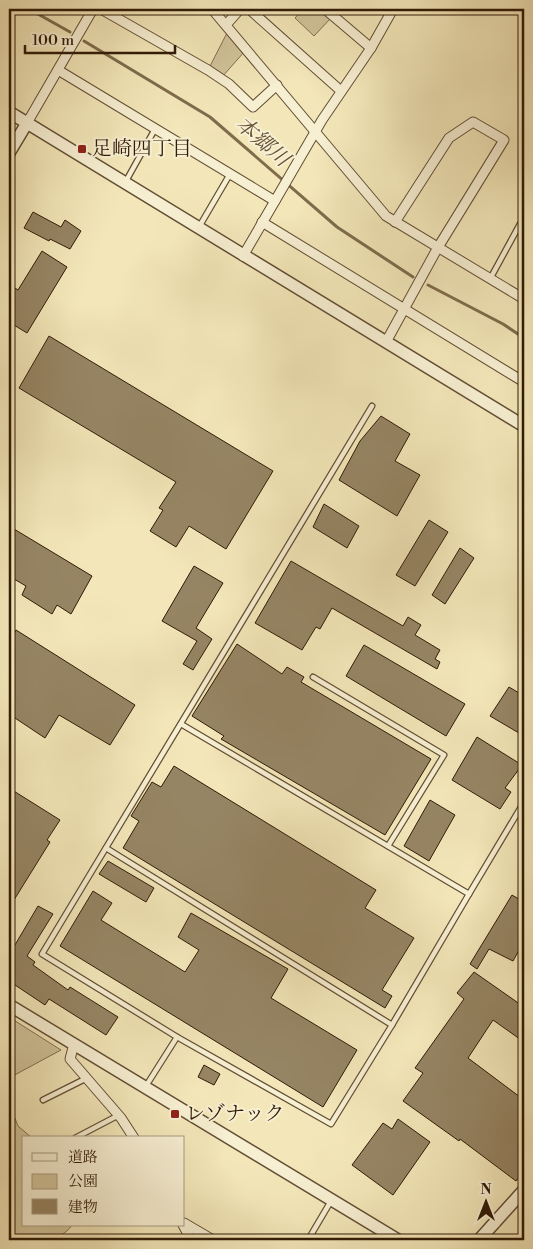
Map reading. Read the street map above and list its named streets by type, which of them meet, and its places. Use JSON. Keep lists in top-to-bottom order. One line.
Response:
{"water":["本郷川"],"places":{"transit":["足崎四丁目","レゾナック"]},"legend":["道路","公園","建物"],"scale_bar":"100 m","north":"top"}
